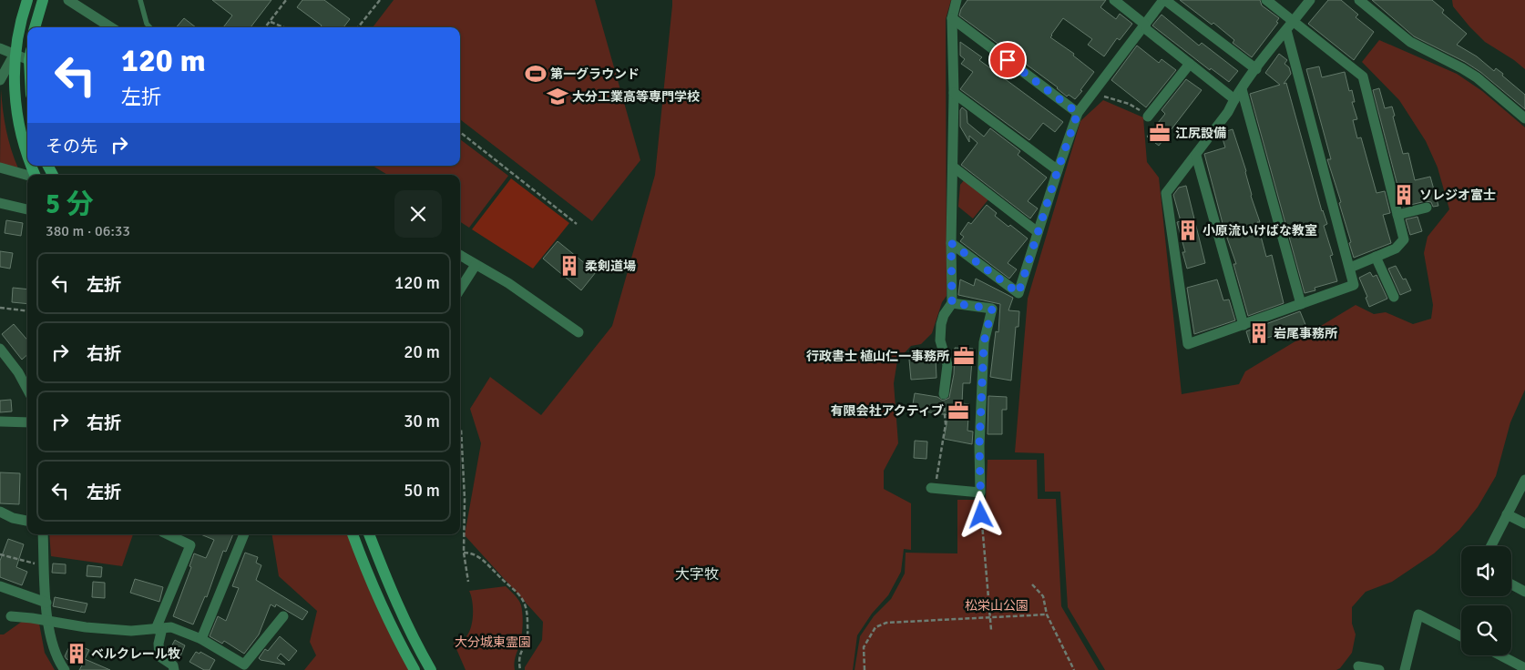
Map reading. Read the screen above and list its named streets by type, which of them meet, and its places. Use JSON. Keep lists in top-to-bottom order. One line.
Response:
{"districts":["大字牧"],"parks":["松栄山公園","大分城東霊園"],"places":{"sports":["第一グラウンド"],"school or university":["大分工業高等専門学校"],"office":["江尻設備","行政書士 植山仁一事務所","有限会社アクティブ"],"building":["ソレジオ富士","小原流いけばな教室","柔剣道場","岩尾事務所","ベルクレール牧"]},"page":{"turn":["120 m","左折"],"then":"その先","heading":["5 分","380 m · 06:33"],"list":[{"name":"左折","value":"120 m"},{"name":"右折","value":"20 m"},{"name":"右折","value":"30 m"},{"name":"左折","value":"50 m"}]}}
